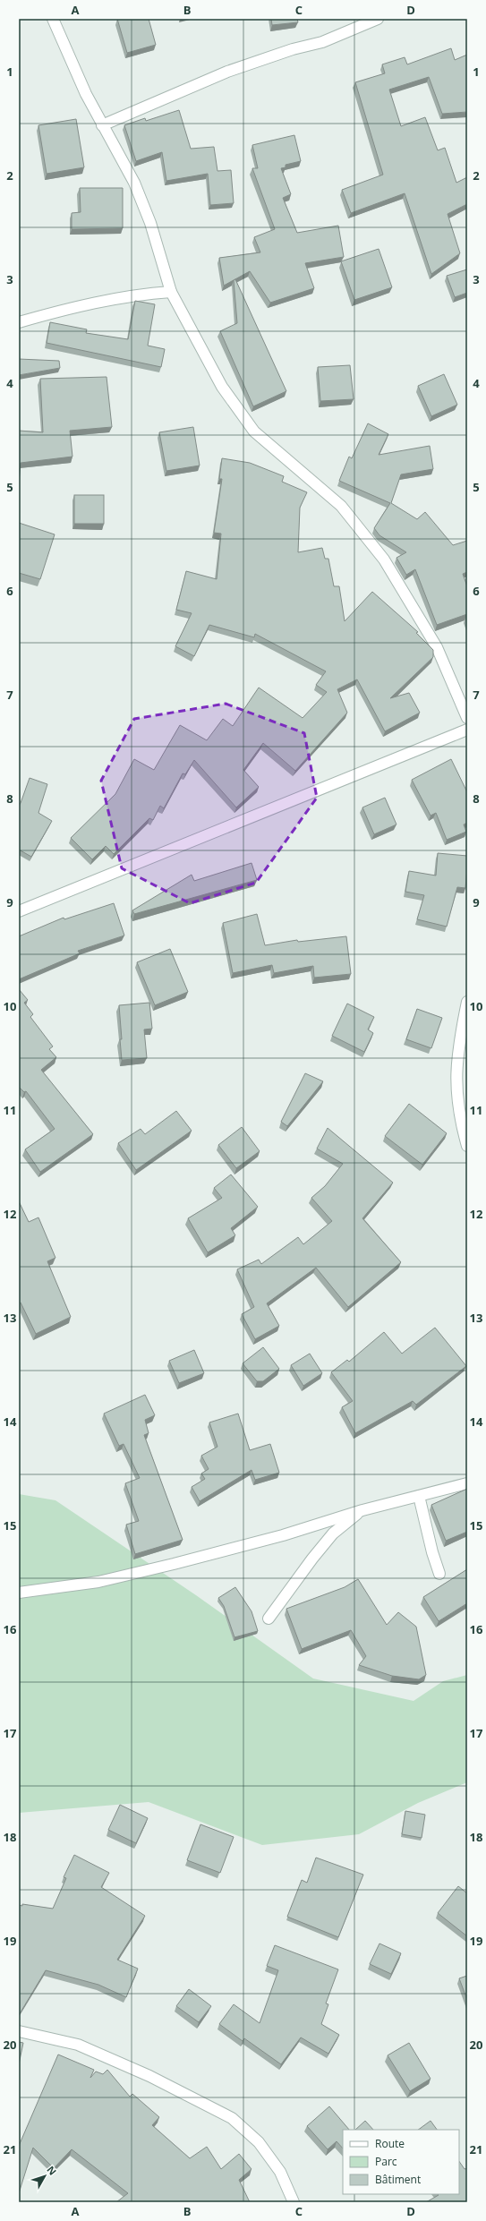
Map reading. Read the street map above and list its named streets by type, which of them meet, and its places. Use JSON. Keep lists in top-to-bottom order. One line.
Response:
{"legend":["Route","Parc","Bâtiment"],"north":"top right","grid":{"columns":["A","B","C","D"],"rows":["1","2","3","4","5","6","7","8","9","10","11","12","13","14","15","16","17","18","19","20","21"]}}
